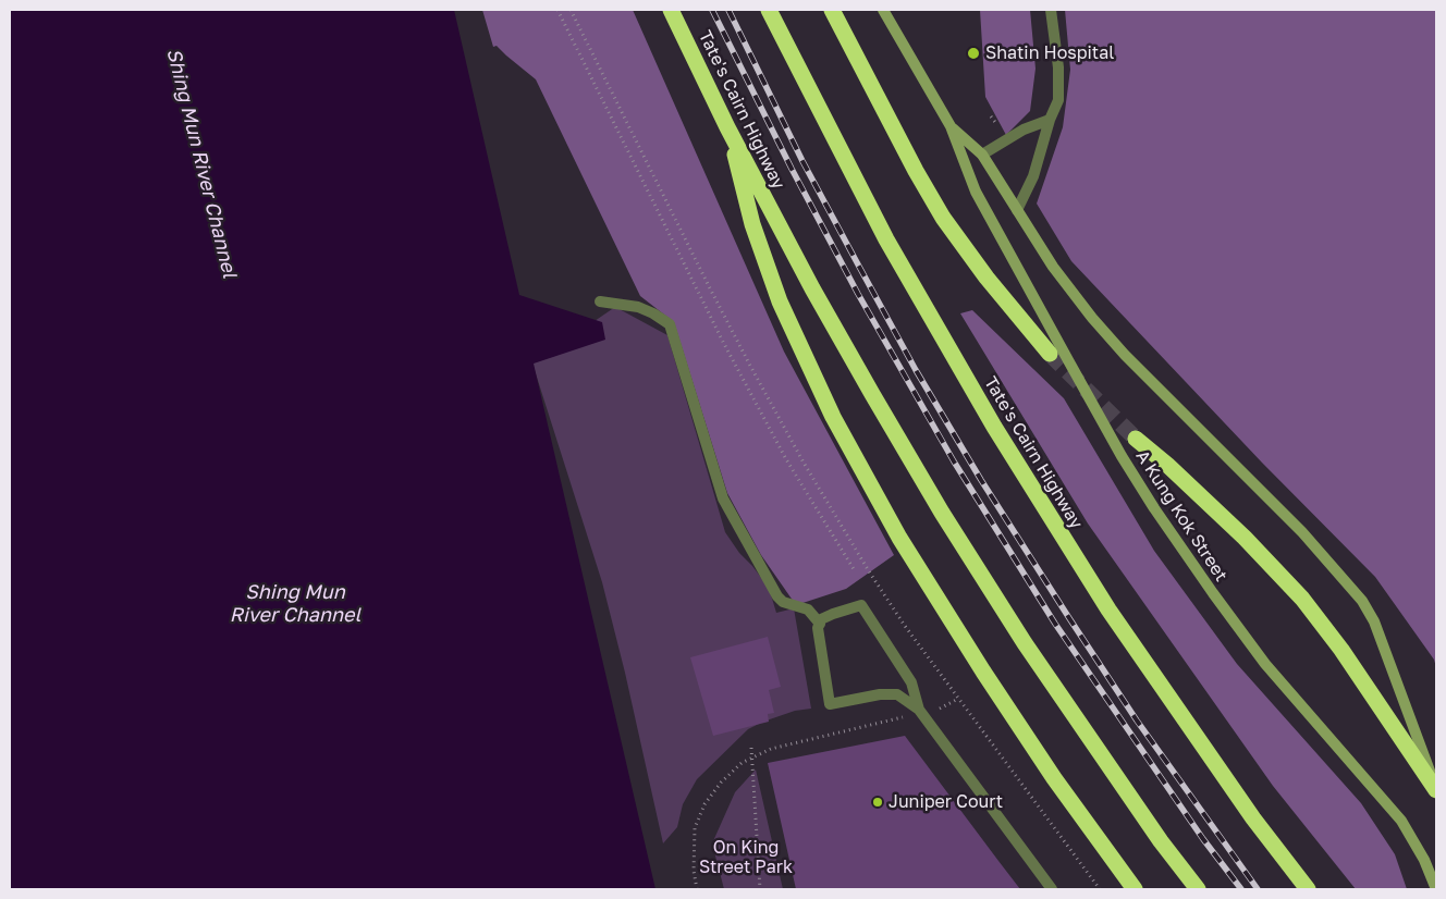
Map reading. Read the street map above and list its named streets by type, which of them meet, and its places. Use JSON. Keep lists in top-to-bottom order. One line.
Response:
{"streets":{"highway":["Tate's Cairn Highway"],"main road":["A Kung Kok Street"]},"water":["Shing Mun River Channel"],"parks":["On King Street Park"],"places":["Shatin Hospital","Juniper Court"]}
